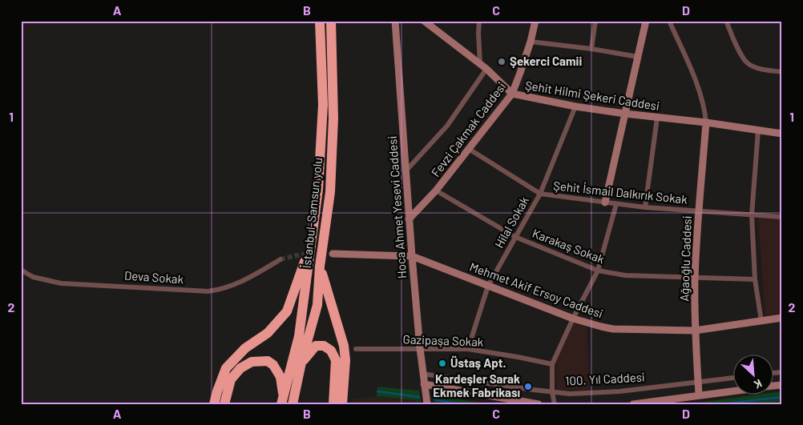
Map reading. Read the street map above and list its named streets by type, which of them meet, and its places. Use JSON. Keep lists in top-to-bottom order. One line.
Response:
{"streets":{"highway":["İstanbul-Samsun yolu"],"street":["Şehit Hilmi Şekeri Caddesi","Fevzi Çakmak Caddesi","Şehit İsmail Dalkırık Sokak","Hoca Ahmet Yesevi Caddesi","Hilal Sokak","Karakaş Sokak","Ağaoğlu Caddesi","Deva Sokak","Mehmet Akif Ersoy Caddesi","Gazipaşa Sokak","100. Yıl Caddesi"]},"crossings":[["Şehit Hilmi Şekeri Caddesi","Fevzi Çakmak Caddesi"],["Şehit Hilmi Şekeri Caddesi","Hilal Sokak"],["Şehit Hilmi Şekeri Caddesi","Ağaoğlu Caddesi"],["Fevzi Çakmak Caddesi","Şehit İsmail Dalkırık Sokak"],["Fevzi Çakmak Caddesi","Hoca Ahmet Yesevi Caddesi"],["Fevzi Çakmak Caddesi","Karakaş Sokak"],["Şehit İsmail Dalkırık Sokak","Hilal Sokak"],["Şehit İsmail Dalkırık Sokak","Ağaoğlu Caddesi"],["Hoca Ahmet Yesevi Caddesi","Mehmet Akif Ersoy Caddesi"],["Hoca Ahmet Yesevi Caddesi","Gazipaşa Sokak"],["Hoca Ahmet Yesevi Caddesi","100. Yıl Caddesi"],["Hilal Sokak","Karakaş Sokak"],["Hilal Sokak","Mehmet Akif Ersoy Caddesi"],["Hilal Sokak","Gazipaşa Sokak"],["Karakaş Sokak","Ağaoğlu Caddesi"],["Ağaoğlu Caddesi","Mehmet Akif Ersoy Caddesi"],["Ağaoğlu Caddesi","100. Yıl Caddesi"]],"places":["Şekerci Camii","Üstaş Apt.","Kardeşler Sarak Ekmek Fabrikası"],"north":"bottom right","grid":{"columns":["A","B","C","D"],"rows":["1","2"]}}
